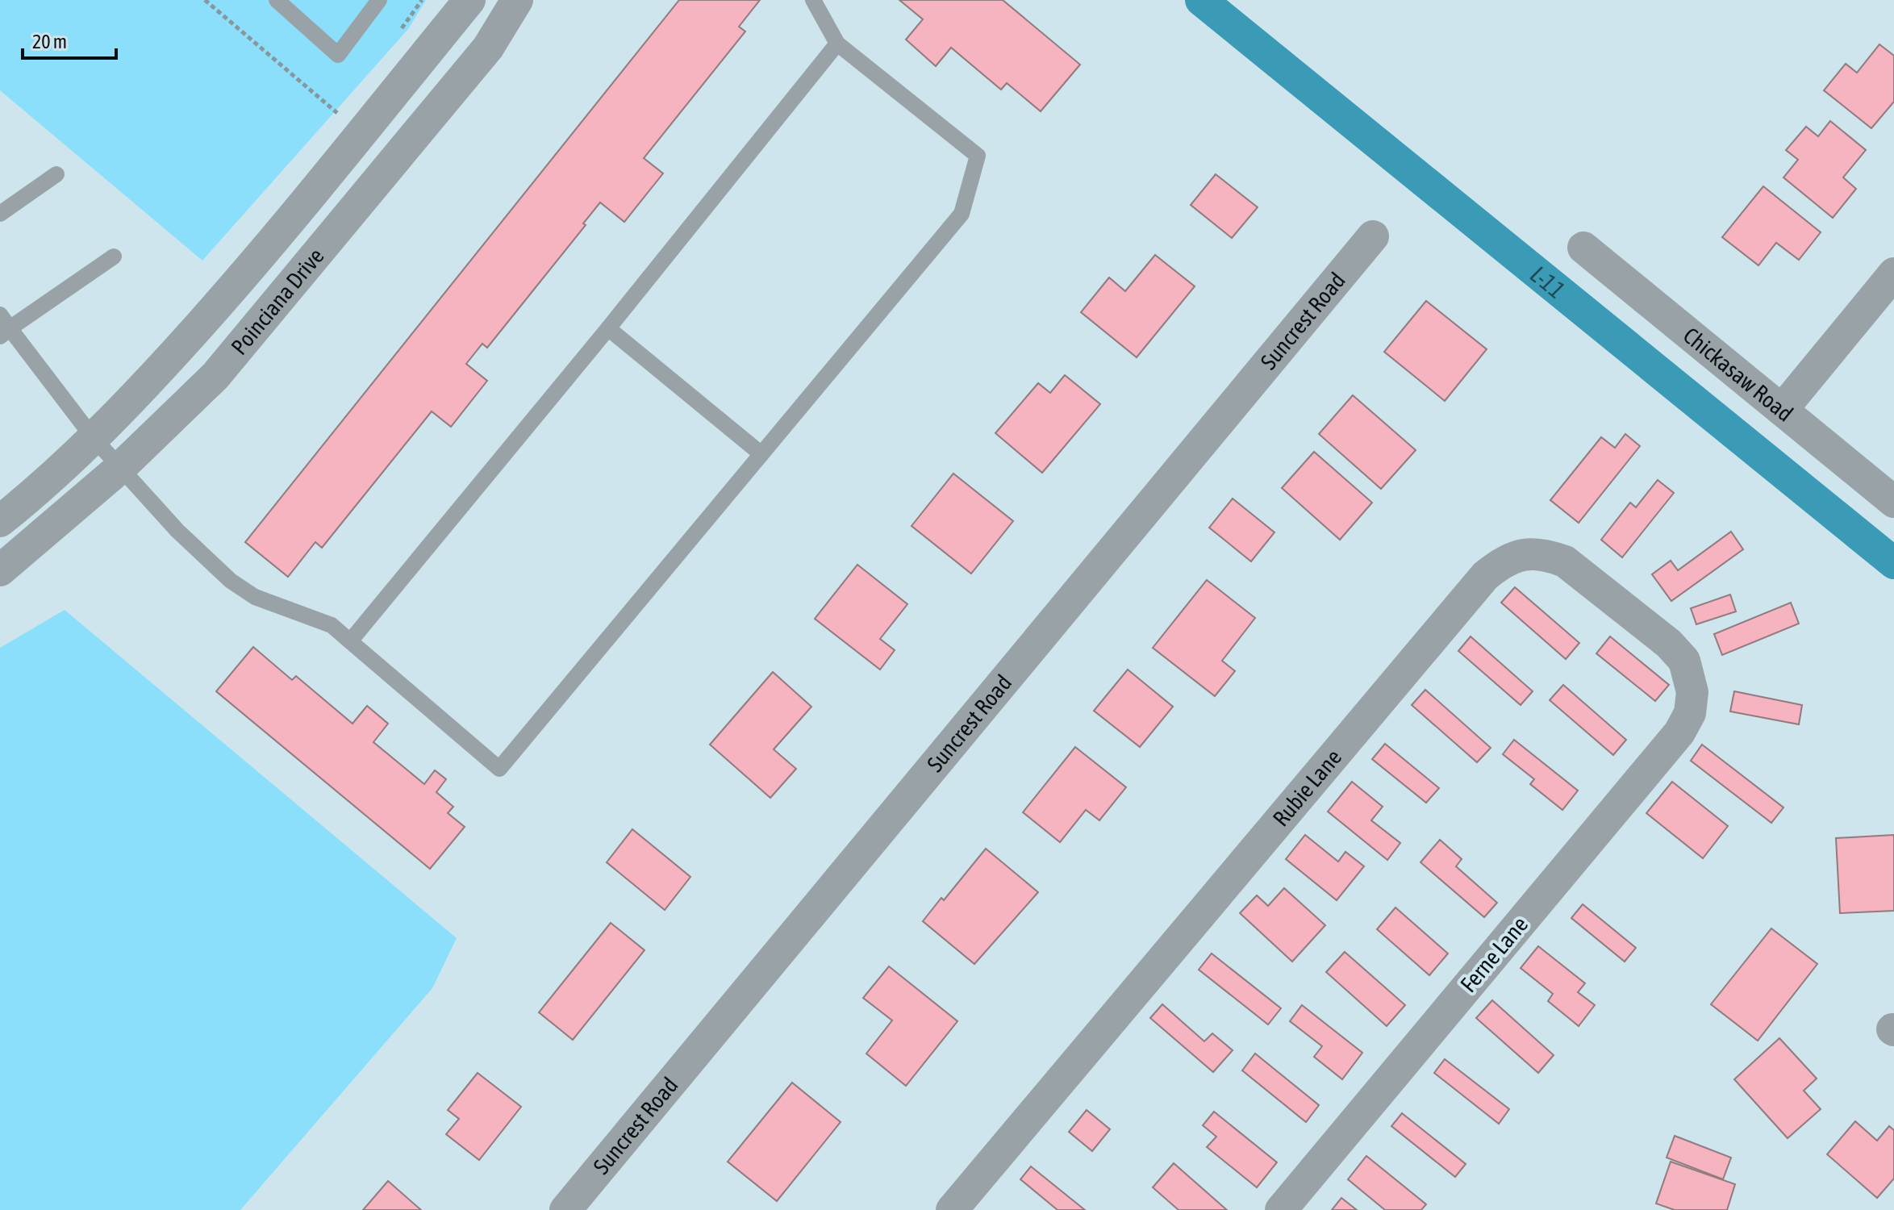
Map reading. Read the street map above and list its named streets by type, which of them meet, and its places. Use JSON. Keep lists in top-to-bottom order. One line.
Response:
{"streets":{"street":["Poinciana Drive","Suncrest Road","Chickasaw Road","Rubie Lane","Ferne Lane"]},"crossings":[["Rubie Lane","Ferne Lane"]],"water":["L-11"],"scale_bar":"20 m"}
